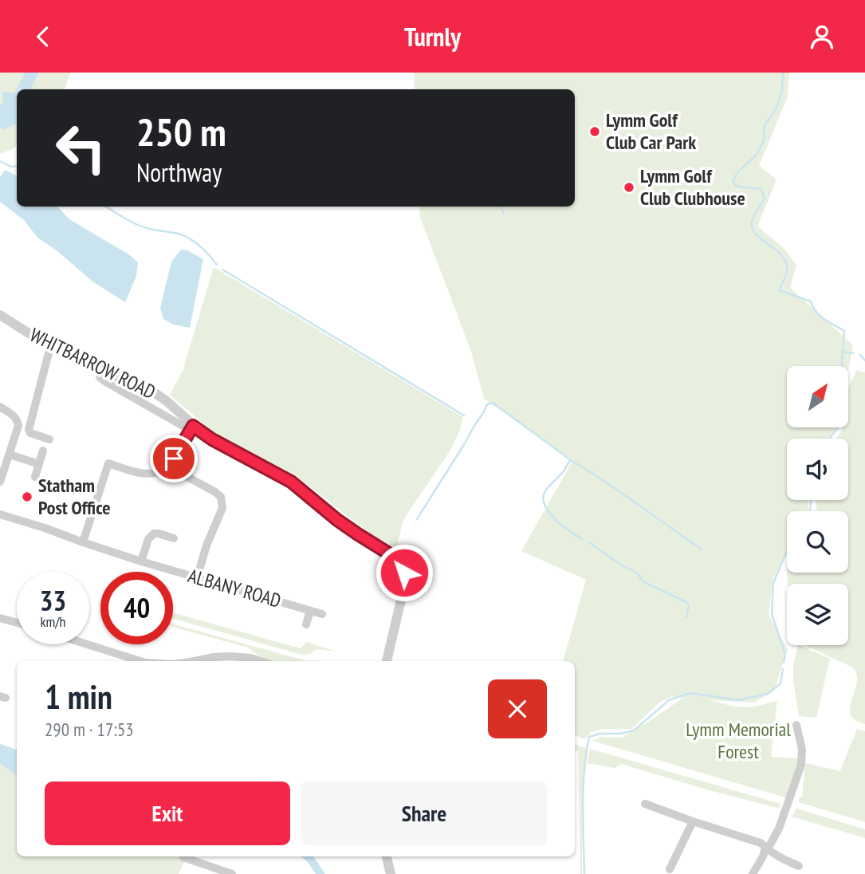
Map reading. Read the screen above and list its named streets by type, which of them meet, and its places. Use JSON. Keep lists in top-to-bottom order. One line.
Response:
{"streets":{"street":["WHITBARROW ROAD","ALBANY ROAD"]},"parks":["Lymm Memorial Forest"],"places":["Lymm Golf Club Car Park","Lymm Golf Club Clubhouse","Statham Post Office"],"north":"top right","page":{"header":"Turnly","turn":["250 m","Northway"],"speed":"33 km/h","limit":"40","heading":["1 min","290 m · 17:53"],"buttons":["Exit","Share"]}}
